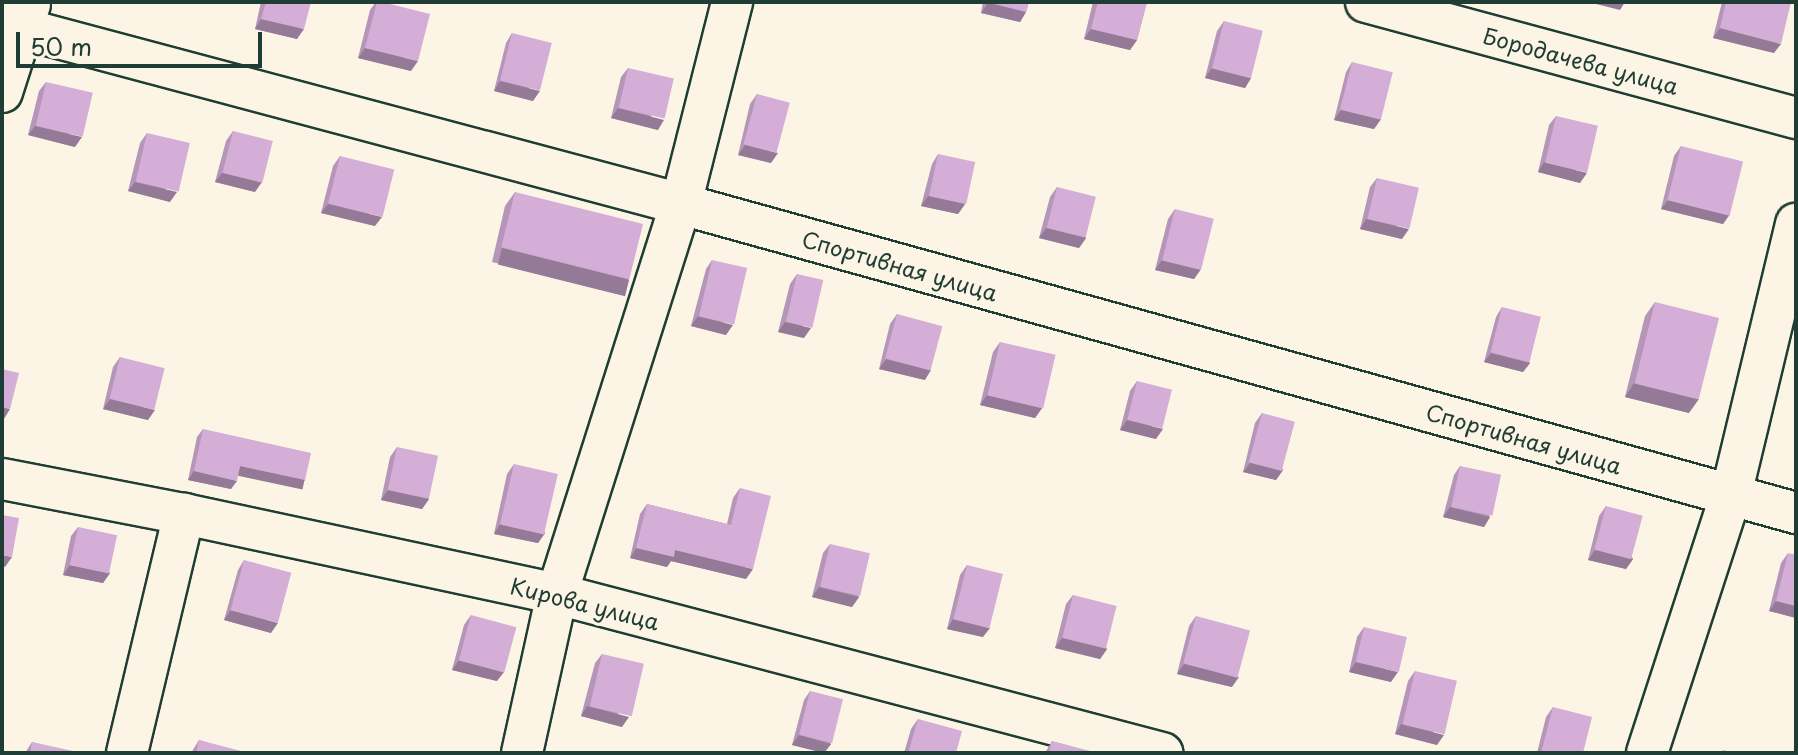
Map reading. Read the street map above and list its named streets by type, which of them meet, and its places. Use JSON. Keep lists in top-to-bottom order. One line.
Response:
{"streets":{"street":["Бородачева улица","Спортивная улица","Кирова улица"]},"scale_bar":"50 m"}
